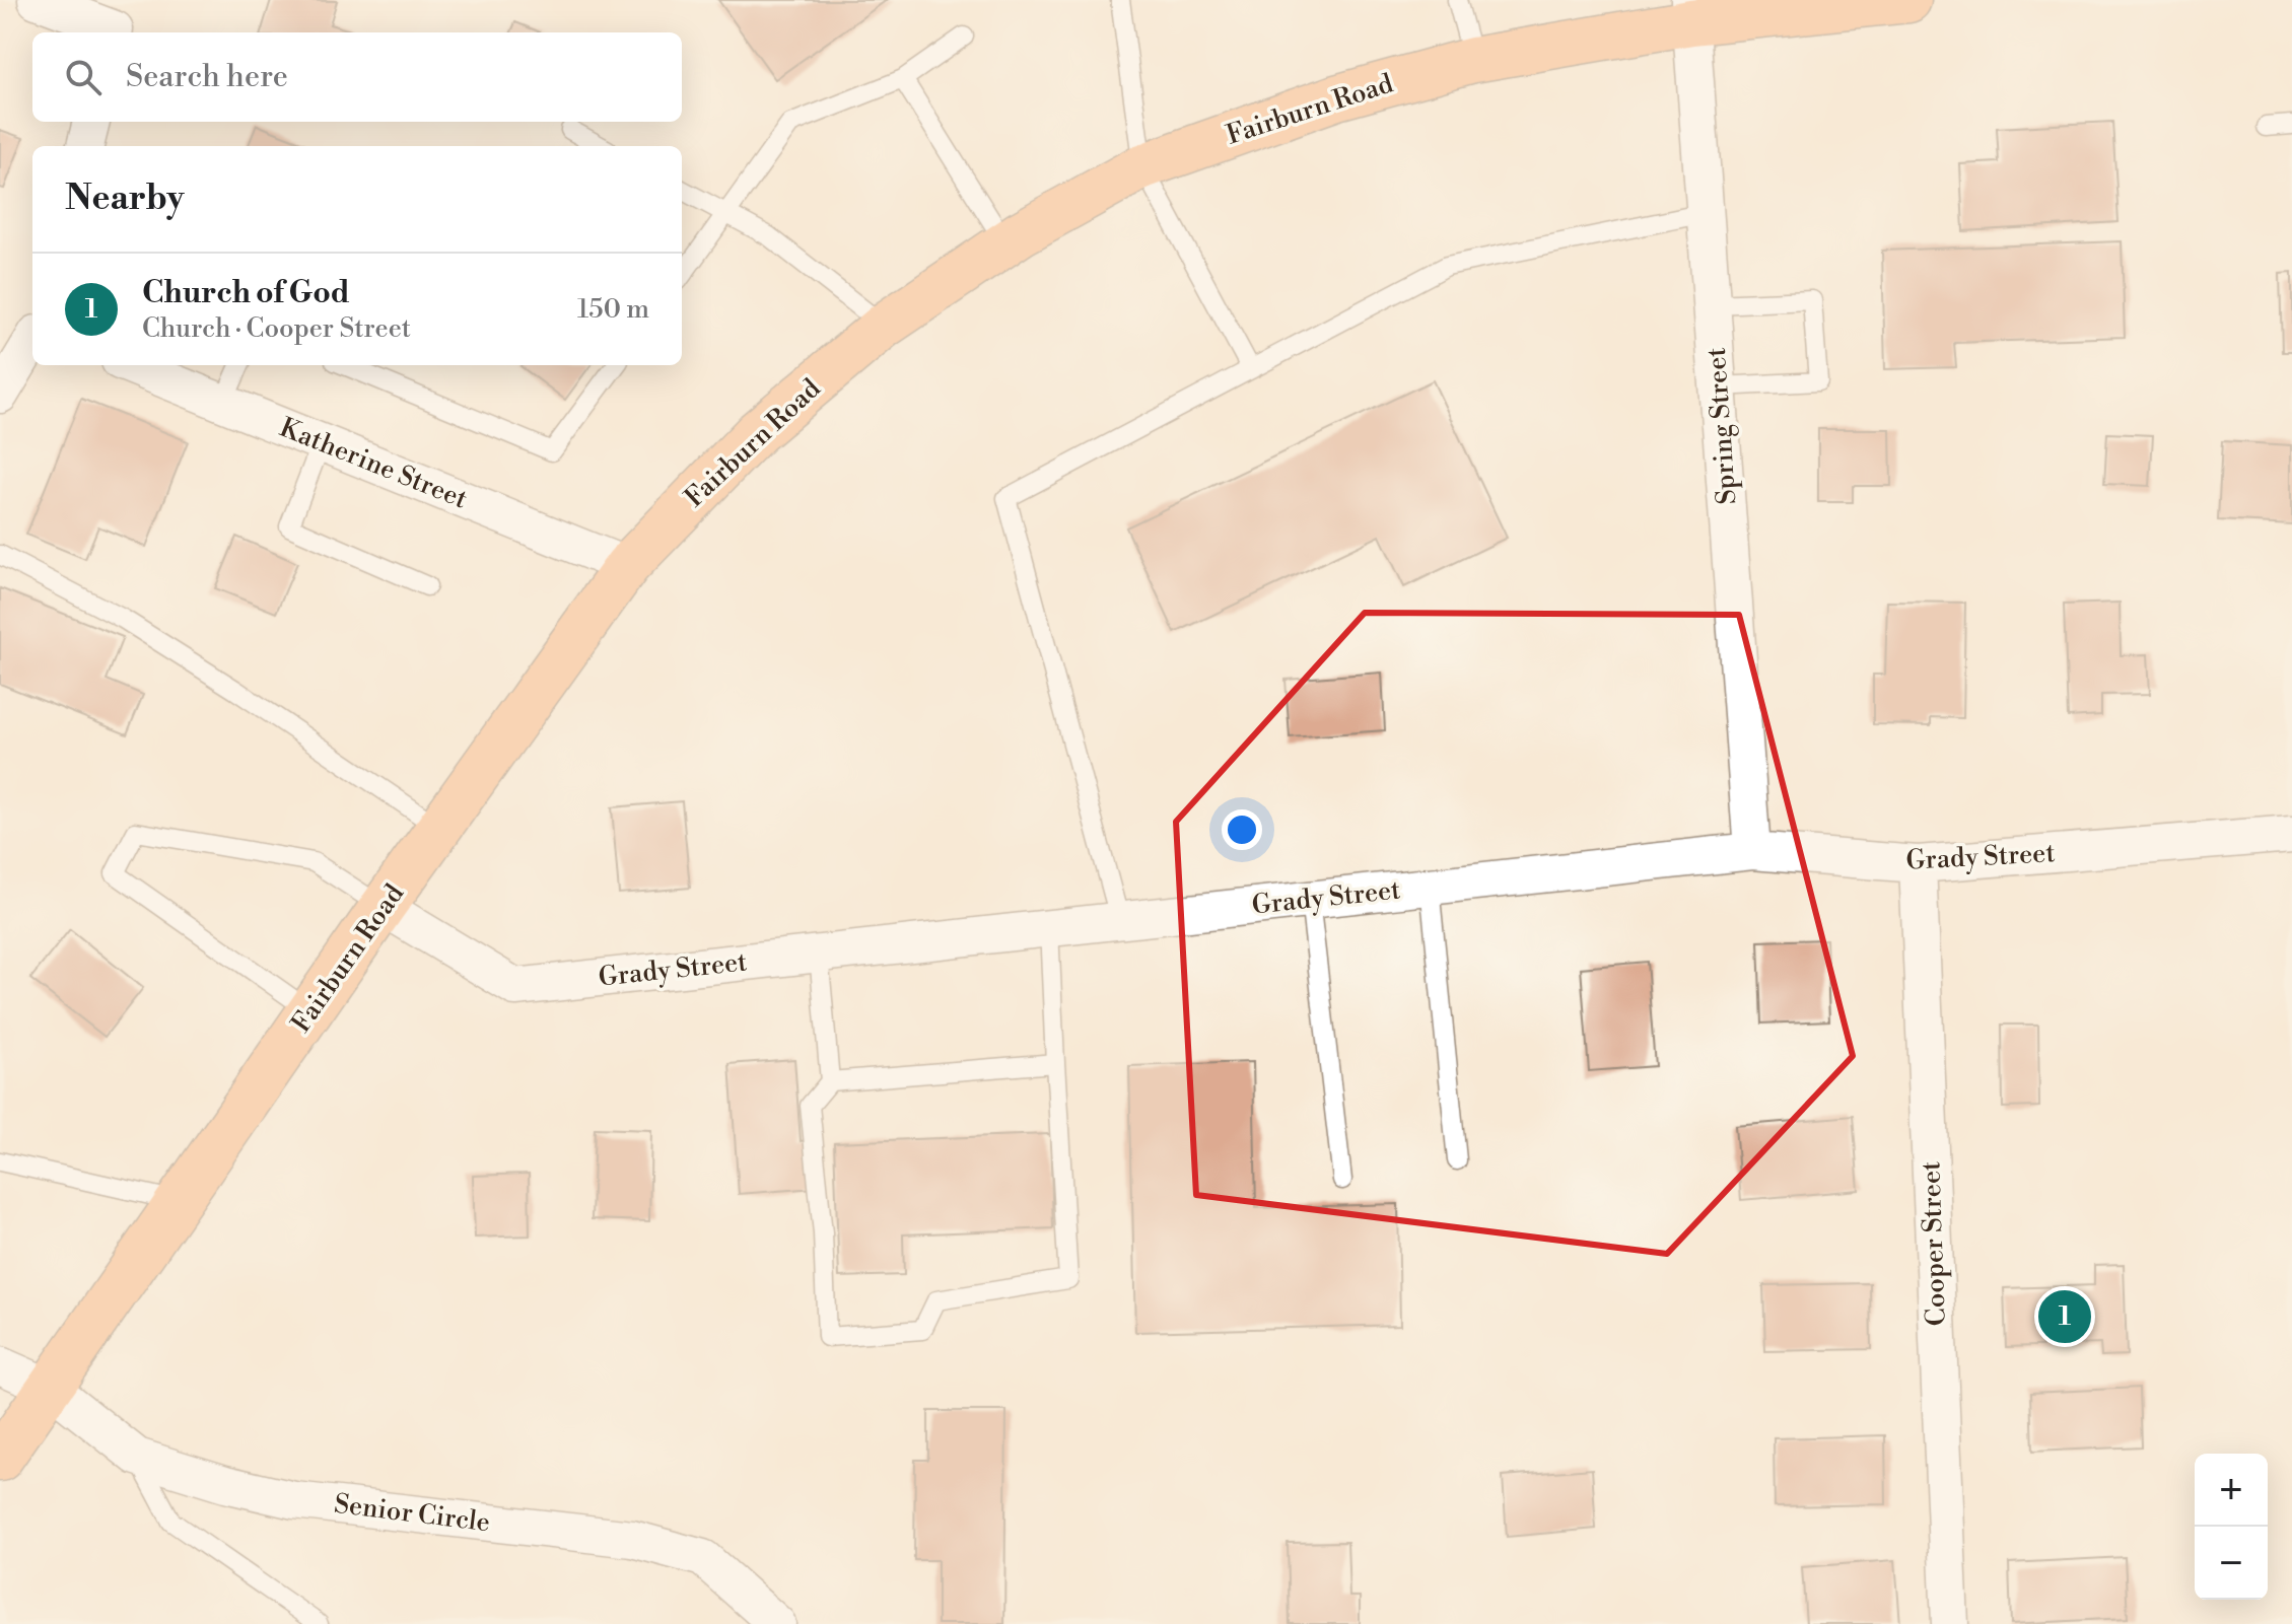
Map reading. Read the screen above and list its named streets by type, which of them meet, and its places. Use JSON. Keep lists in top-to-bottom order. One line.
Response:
{"streets":{"main road":["Fairburn Road"],"street":["Spring Street","Katherine Street","Grady Street","Cooper Street","Senior Circle"]},"crossings":[["Fairburn Road","Spring Street"],["Fairburn Road","Katherine Street"],["Fairburn Road","Grady Street"],["Fairburn Road","Senior Circle"],["Spring Street","Grady Street"],["Grady Street","Cooper Street"]],"page":{"search":"Search here","heading":"Nearby","list":[{"mark":"1","name":"Church of God","note":"Church · Cooper Street","value":"150 m"}],"pins":"1","map_buttons":["+","−"]}}
